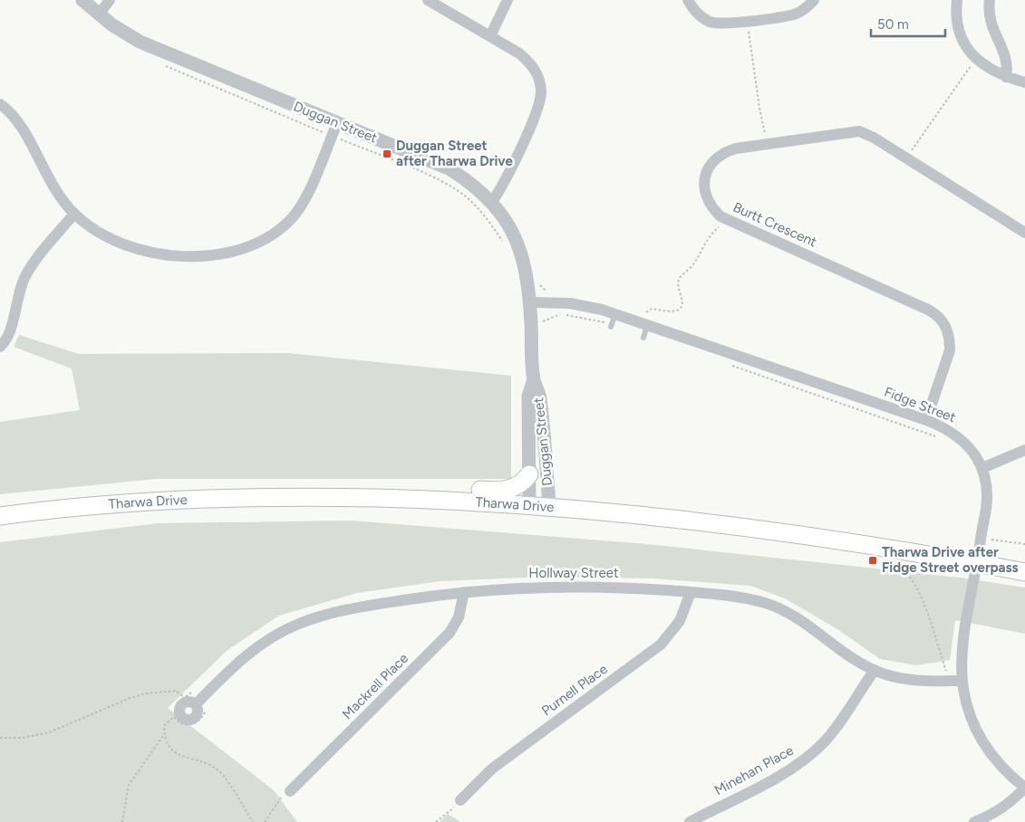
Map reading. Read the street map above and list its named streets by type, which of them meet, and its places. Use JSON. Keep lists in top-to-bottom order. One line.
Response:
{"streets":{"main road":["Tharwa Drive"],"street":["Duggan Street","Burtt Crescent","Fidge Street","Hollway Street","Mackrell Place","Purnell Place","Minehan Place"]},"crossings":[["Duggan Street","Fidge Street"],["Duggan Street","Tharwa Drive"],["Burtt Crescent","Fidge Street"],["Fidge Street","Hollway Street"],["Hollway Street","Mackrell Place"],["Hollway Street","Purnell Place"],["Hollway Street","Minehan Place"]],"places":{"transit":["Duggan Street after Tharwa Drive","Tharwa Drive after Fidge Street overpass"]},"scale_bar":"50 m"}
